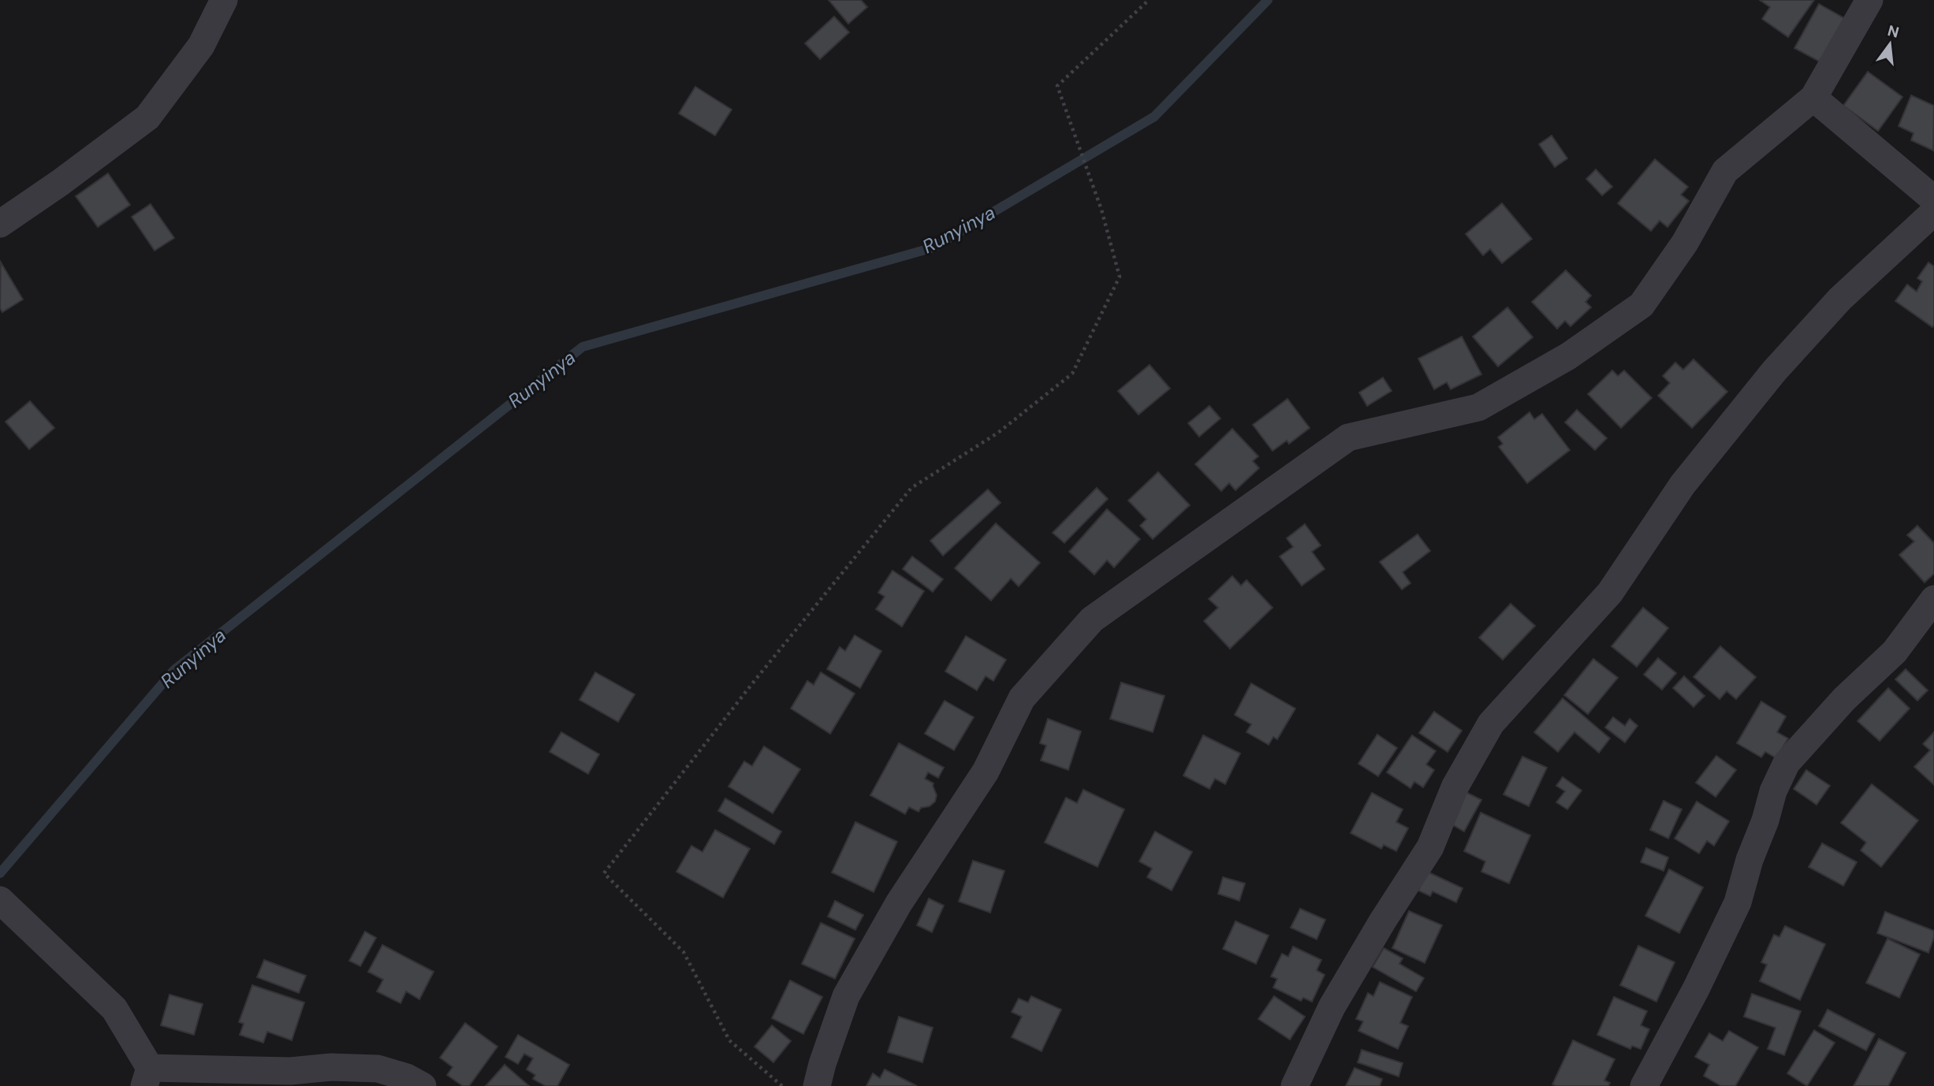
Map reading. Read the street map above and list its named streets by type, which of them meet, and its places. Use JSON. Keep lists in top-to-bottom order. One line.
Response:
{"water":["Runyinya"],"north":"top"}
